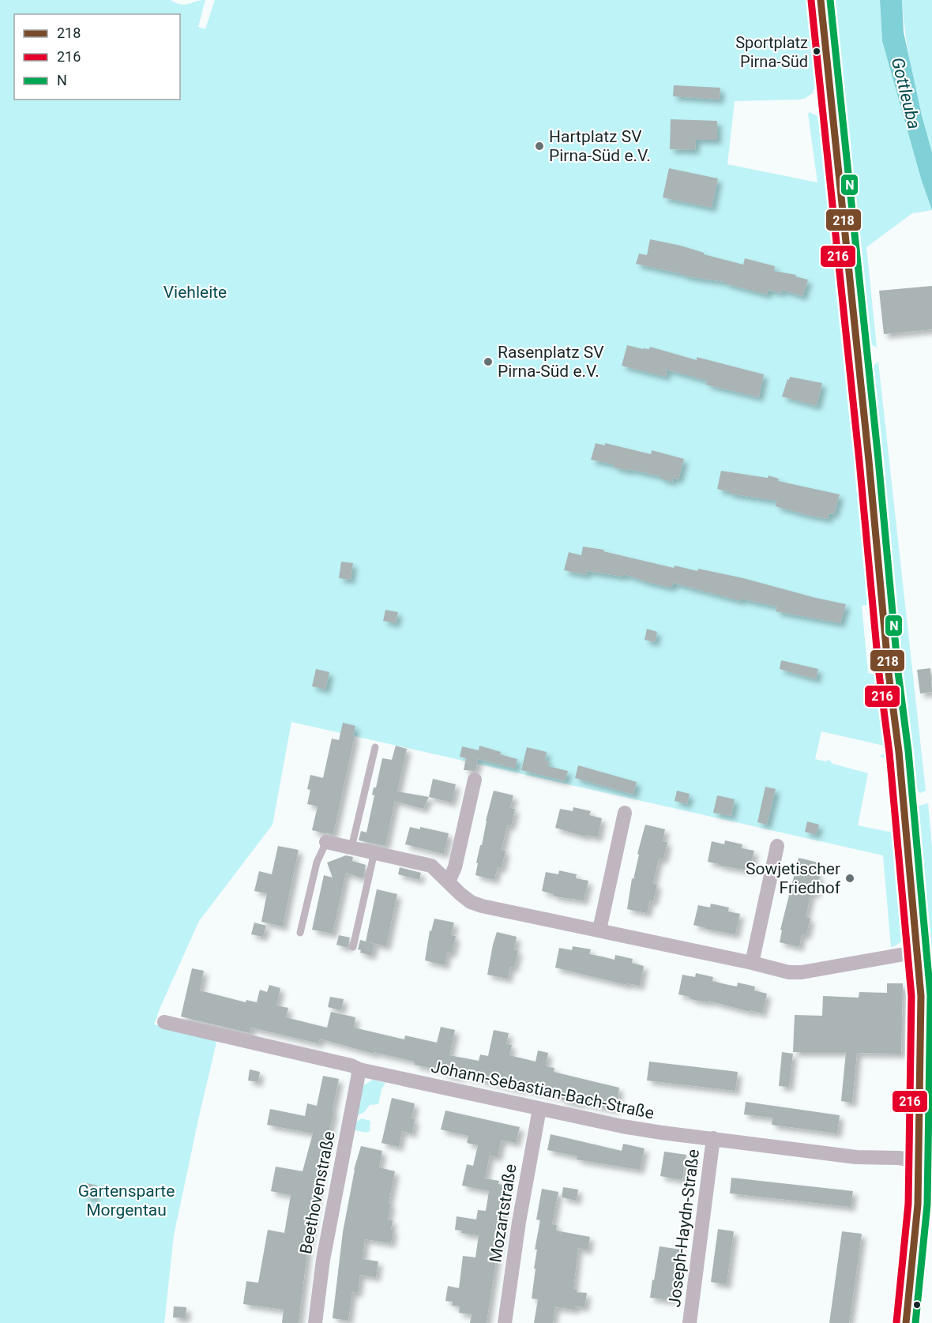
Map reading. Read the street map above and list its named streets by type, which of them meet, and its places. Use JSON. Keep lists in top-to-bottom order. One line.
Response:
{"streets":{"street":["Johann-Sebastian-Bach-Straße","Beethovenstraße","Mozartstraße","Joseph-Haydn-Straße"]},"crossings":[["Johann-Sebastian-Bach-Straße","Beethovenstraße"],["Johann-Sebastian-Bach-Straße","Mozartstraße"],["Johann-Sebastian-Bach-Straße","Joseph-Haydn-Straße"]],"water":["Gottleuba"],"parks":["Viehleite","Gartensparte Morgentau"],"places":["Sportplatz Pirna-Süd","Hartplatz SV Pirna-Süd e.V.","Rasenplatz SV Pirna-Süd e.V.","Sowjetischer Friedhof"],"lines":["transit line 218","transit line N","transit line 216"],"legend":["218","216","N"]}
